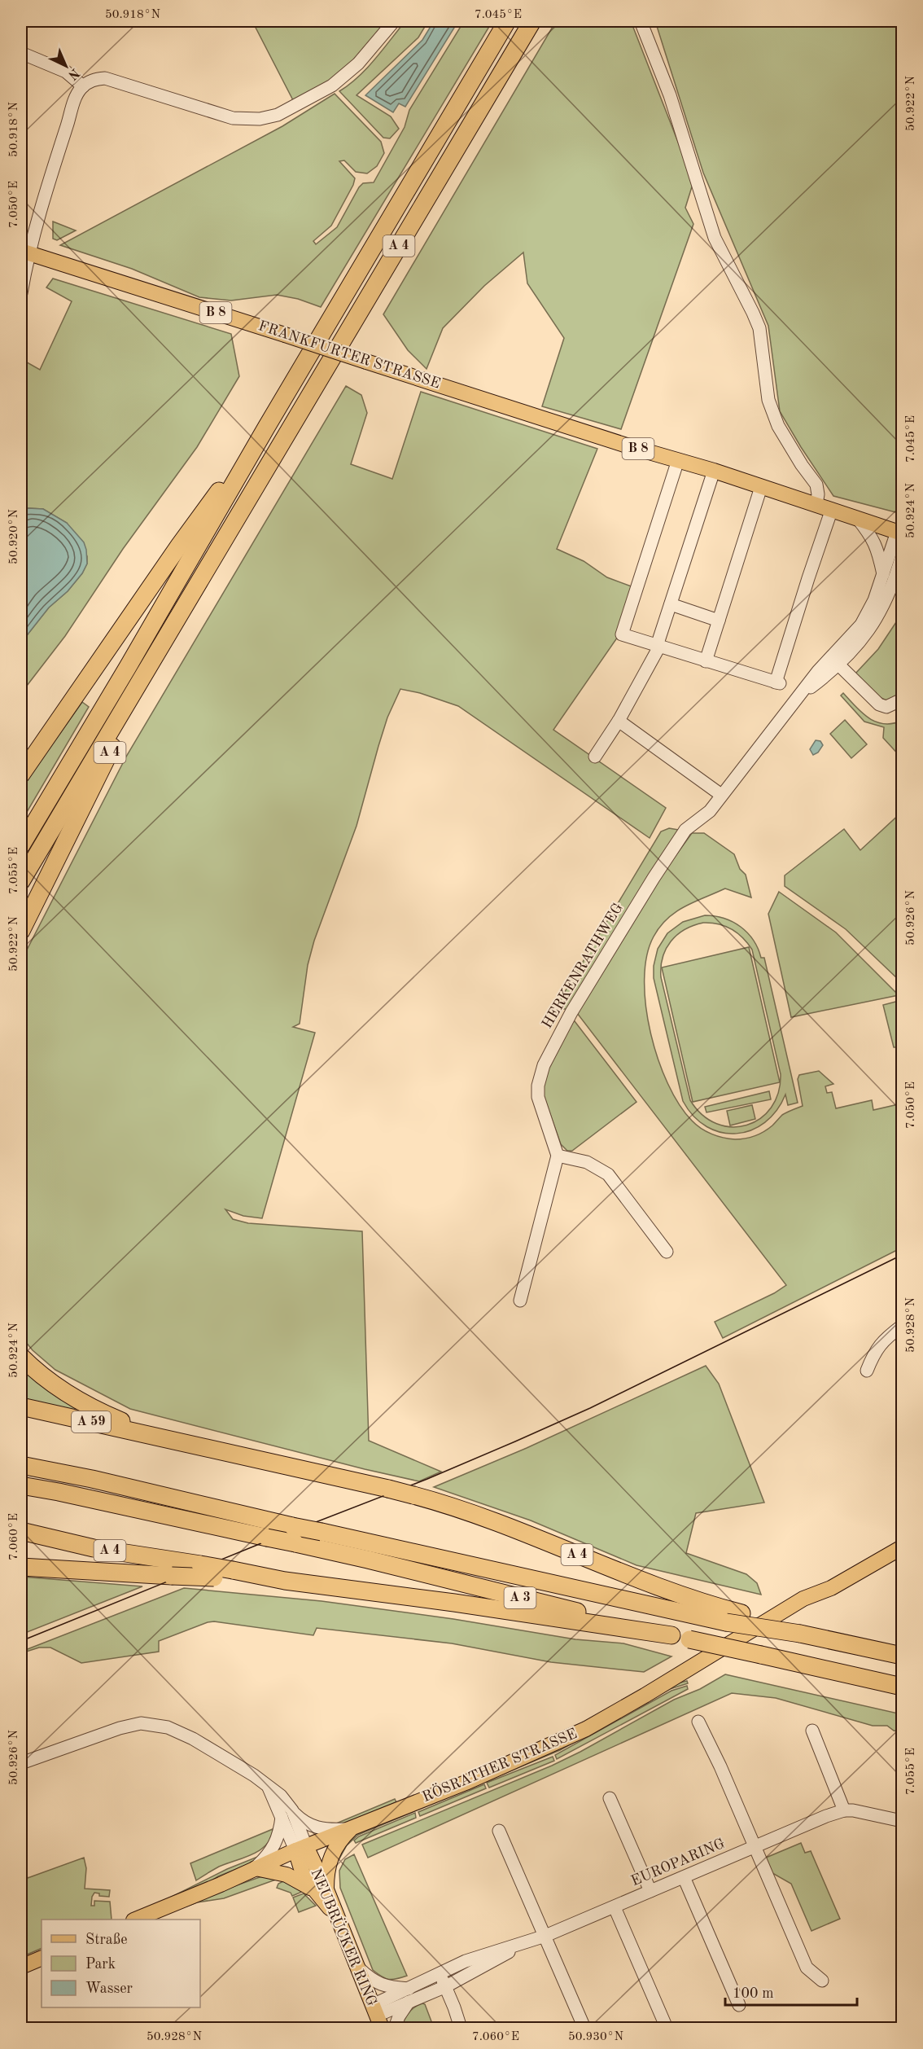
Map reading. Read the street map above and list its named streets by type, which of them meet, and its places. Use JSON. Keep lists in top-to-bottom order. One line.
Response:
{"streets":{"highway":["A 4","A 59","A 3"],"main road":["B 8","FRANKFURTER STRASSE","RÖSRATHER STRASSE","NEUBRÜCKER RING"],"street":["HERKENRATHWEG","EUROPARING"]},"crossings":[["A 4","A 59"],["A 4","A 3"],["EUROPARING","NEUBRÜCKER RING"]],"legend":["Straße","Park","Wasser"],"scale_bar":"100 m","north":"bottom right","coordinates":["50.918°N","7.045°E","50.922°N","7.050°E","50.924°N","50.920°N","7.055°E","50.926°N","50.928°N","7.060°E","50.930°N"]}
